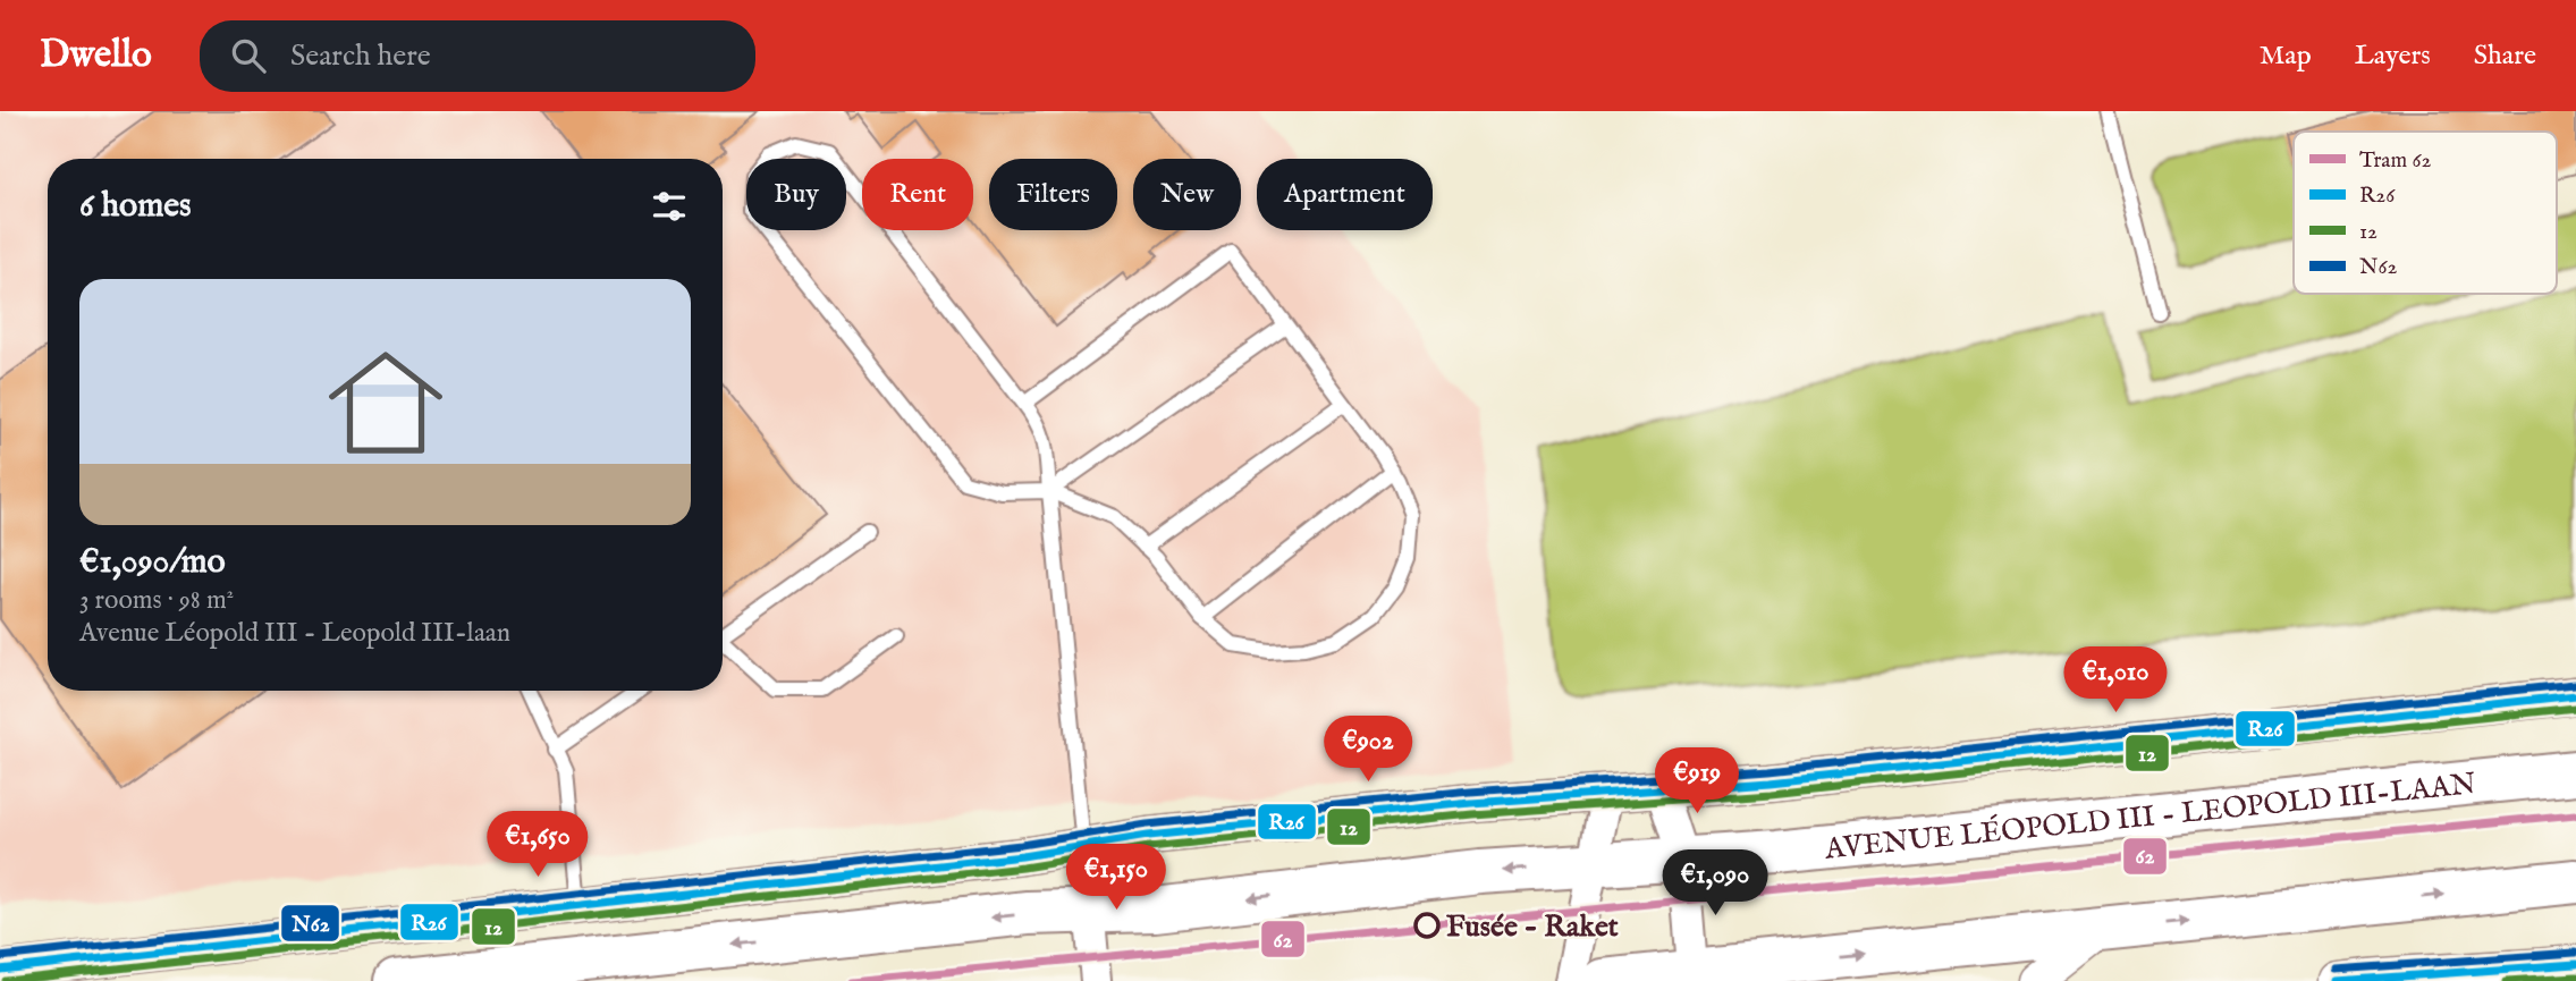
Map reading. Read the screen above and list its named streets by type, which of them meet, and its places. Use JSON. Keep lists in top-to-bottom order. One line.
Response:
{"streets":{"main road":["AVENUE LÉOPOLD III - LEOPOLD III-LAAN"]},"one_way":["AVENUE LÉOPOLD III - LEOPOLD III-LAAN"],"places":["Fusée - Raket"],"lines":["transit line N62","transit line R26","transit line 12","tram line 62"],"legend":["Tram 62","R26","12","N62"],"page":{"header":"Dwello","search":"Search here","nav":["Map","Layers","Share"],"chip":["Buy","Rent","Filters","New","Apartment"],"heading":"6 homes","list":[{"name":"€1,090/mo","note":"3 rooms · 98 m² · Avenue Léopold III - Leopold III-laan"}],"price":["€1,010","€902","€919","€1,650","€1,150","€1,090"]}}
